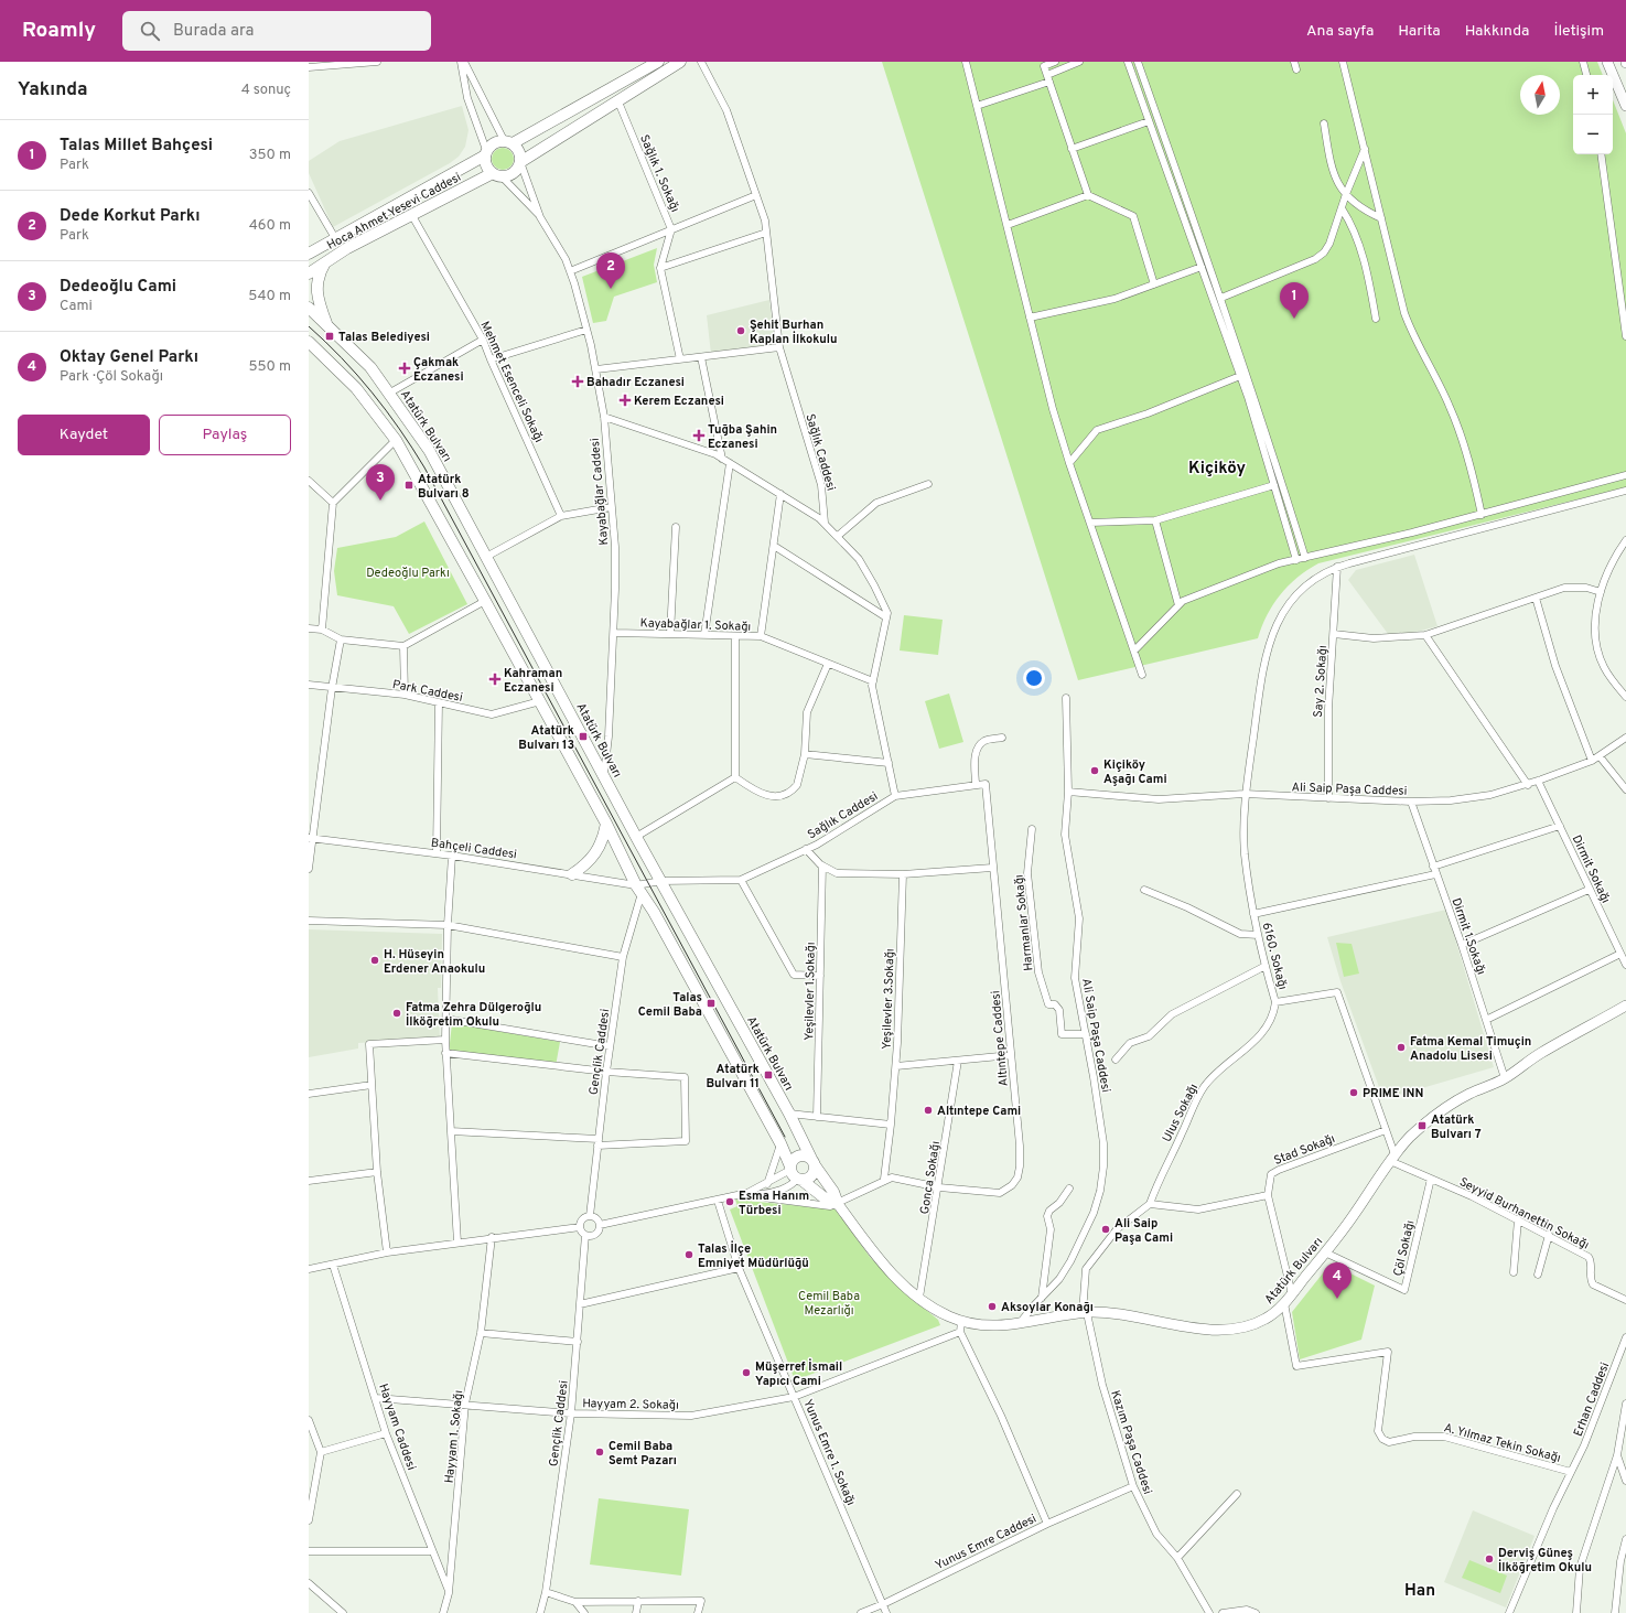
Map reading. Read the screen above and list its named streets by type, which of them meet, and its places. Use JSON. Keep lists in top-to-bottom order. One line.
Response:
{"streets":{"main road":["Hoca Ahmet Yesevi Caddesi","Atatürk Bulvarı"],"street":["Sağlık 1. Sokağı","Mehmet Esenceli Sokağı","Sağlık Caddesi","Kayabağlar Caddesi","Kayabağlar 1. Sokağı","Say 2. Sokağı","Park Caddesi","Ali Saip Paşa Caddesi","Bahçeli Caddesi","Dirmit Sokağı","Harmanlar Sokağı","Dirmit 1.Sokağı","6160. Sokağı","Yeşilevler 1.Sokağı","Yeşilevler 3.Sokağı","Altıntepe Caddesi","Gençlik Caddesi","Ulus Sokağı","Stad Sokağı","Gonca Sokağı","Seyyid Burhanettin Sokağı","Çöl Sokağı","Erhan Caddesi","Hayyam 2. Sokağı","Hayyam Caddesi","Hayyam 1. Sokağı","Kazım Paşa Caddesi","A. Yılmaz Tekin Sokağı","Yunus Emre 1. Sokağı","Yunus Emre Caddesi"]},"crossings":[["Hoca Ahmet Yesevi Caddesi","Mehmet Esenceli Sokağı"],["Hoca Ahmet Yesevi Caddesi","Kayabağlar Caddesi"],["Atatürk Bulvarı","Sağlık Caddesi"],["Atatürk Bulvarı","Kayabağlar Caddesi"],["Atatürk Bulvarı","Park Caddesi"],["Atatürk Bulvarı","Ali Saip Paşa Caddesi"],["Atatürk Bulvarı","Bahçeli Caddesi"],["Atatürk Bulvarı","Dirmit 1.Sokağı"],["Atatürk Bulvarı","6160. Sokağı"],["Atatürk Bulvarı","Gençlik Caddesi"],["Atatürk Bulvarı","Stad Sokağı"],["Atatürk Bulvarı","Gonca Sokağı"],["Atatürk Bulvarı","Seyyid Burhanettin Sokağı"],["Atatürk Bulvarı","Çöl Sokağı"],["Atatürk Bulvarı","Kazım Paşa Caddesi"],["Atatürk Bulvarı","A. Yılmaz Tekin Sokağı"],["Sağlık Caddesi","Kayabağlar 1. Sokağı"],["Sağlık Caddesi","Bahçeli Caddesi"],["Sağlık Caddesi","Gençlik Caddesi"],["Kayabağlar Caddesi","Kayabağlar 1. Sokağı"],["Say 2. Sokağı","Ali Saip Paşa Caddesi"],["Say 2. Sokağı","6160. Sokağı"],["Ali Saip Paşa Caddesi","Dirmit Sokağı"],["Ali Saip Paşa Caddesi","Harmanlar Sokağı"],["Ali Saip Paşa Caddesi","Dirmit 1.Sokağı"],["Ali Saip Paşa Caddesi","6160. Sokağı"],["Bahçeli Caddesi","Gençlik Caddesi"],["6160. Sokağı","Ulus Sokağı"],["6160. Sokağı","Stad Sokağı"],["6160. Sokağı","Seyyid Burhanettin Sokağı"],["Yeşilevler 3.Sokağı","Altıntepe Caddesi"],["Altıntepe Caddesi","Gonca Sokağı"],["Gençlik Caddesi","Hayyam 2. Sokağı"],["Ulus Sokağı","Kazım Paşa Caddesi"],["Seyyid Burhanettin Sokağı","Çöl Sokağı"],["Erhan Caddesi","A. Yılmaz Tekin Sokağı"],["Hayyam 2. Sokağı","Hayyam Caddesi"],["Hayyam 2. Sokağı","Hayyam 1. Sokağı"],["Hayyam 2. Sokağı","Yunus Emre 1. Sokağı"],["Hayyam 2. Sokağı","Yunus Emre Caddesi"],["Hayyam Caddesi","Hayyam 1. Sokağı"],["Yunus Emre 1. Sokağı","Yunus Emre Caddesi"]],"districts":["Kiçiköy","Han"],"parks":["Dedeoğlu Parkı","Cemil Baba Mezarlığı"],"places":{"other":["Şehit Burhan Kaplan İlkokulu","Kiçiköy Aşağı Cami","H. Hüseyin Erdener Anaokulu","Fatma Zehra Dülgeroğlu İlköğretim Okulu","Fatma Kemal Timuçin Anadolu Lisesi","PRIME INN","Altıntepe Cami","Esma Hanım Türbesi","Ali Saip Paşa Cami","Talas İlçe Emniyet Müdürlüğü","Aksoylar Konağı","Müşerref İsmail Yapıcı Cami","Cemil Baba Semt Pazarı","Derviş Güneş İlköğretim Okulu"],"transit":["Talas Belediyesi","Atatürk Bulvarı 8","Atatürk Bulvarı 13","Talas Cemil Baba","Atatürk Bulvarı 11","Atatürk Bulvarı 7"],"health":["Çakmak Eczanesi","Bahadır Eczanesi","Kerem Eczanesi","Tuğba Şahin Eczanesi","Kahraman Eczanesi"]},"north":"top","page":{"header":"Roamly","search":"Burada ara","nav":["Ana sayfa","Harita","Hakkında","İletişim"],"heading":["Yakında","4 sonuç"],"map_buttons":["+","−"],"list":[{"mark":"1","name":"Talas Millet Bahçesi","note":"Park","value":"350 m"},{"mark":"2","name":"Dede Korkut Parkı","note":"Park","value":"460 m"},{"mark":"3","name":"Dedeoğlu Cami","note":"Cami","value":"540 m"},{"mark":"4","name":"Oktay Genel Parkı","note":"Park · Çöl Sokağı","value":"550 m"}],"pins":["2","1","3","4"],"buttons":["Kaydet","Paylaş"]}}
